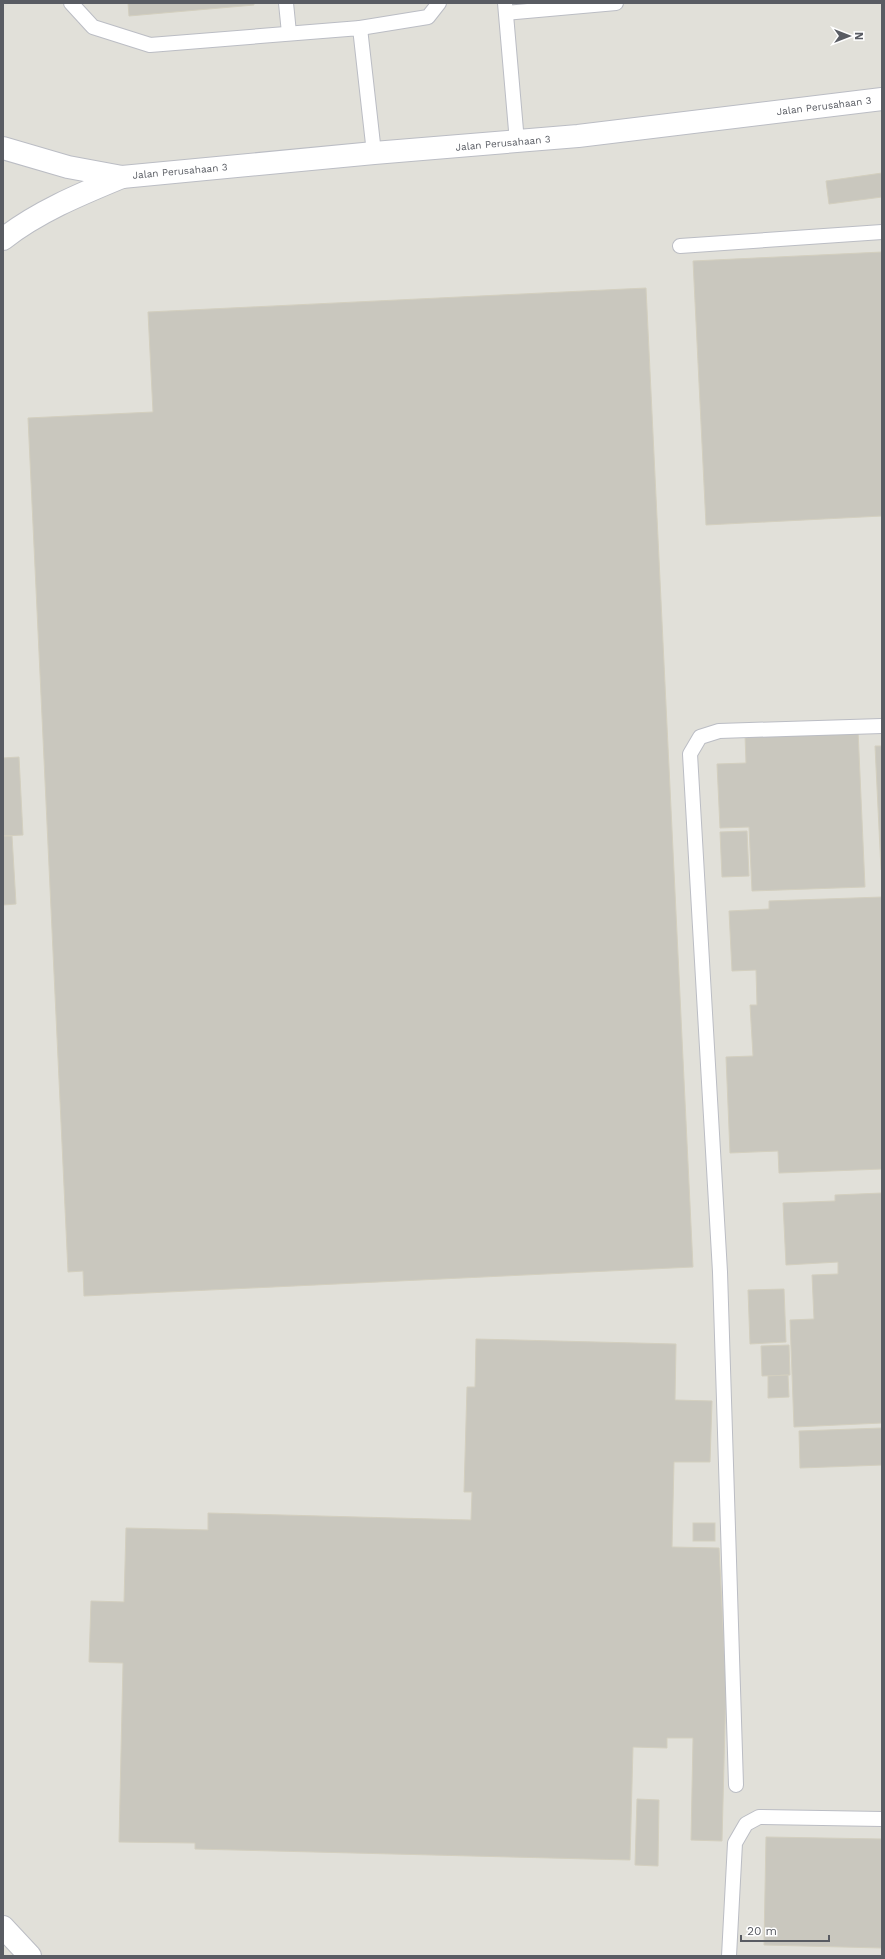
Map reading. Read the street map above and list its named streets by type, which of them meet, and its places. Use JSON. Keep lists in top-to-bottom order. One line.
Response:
{"streets":{"street":["Jalan Perusahaan 3"]},"scale_bar":"20 m","north":"right"}
